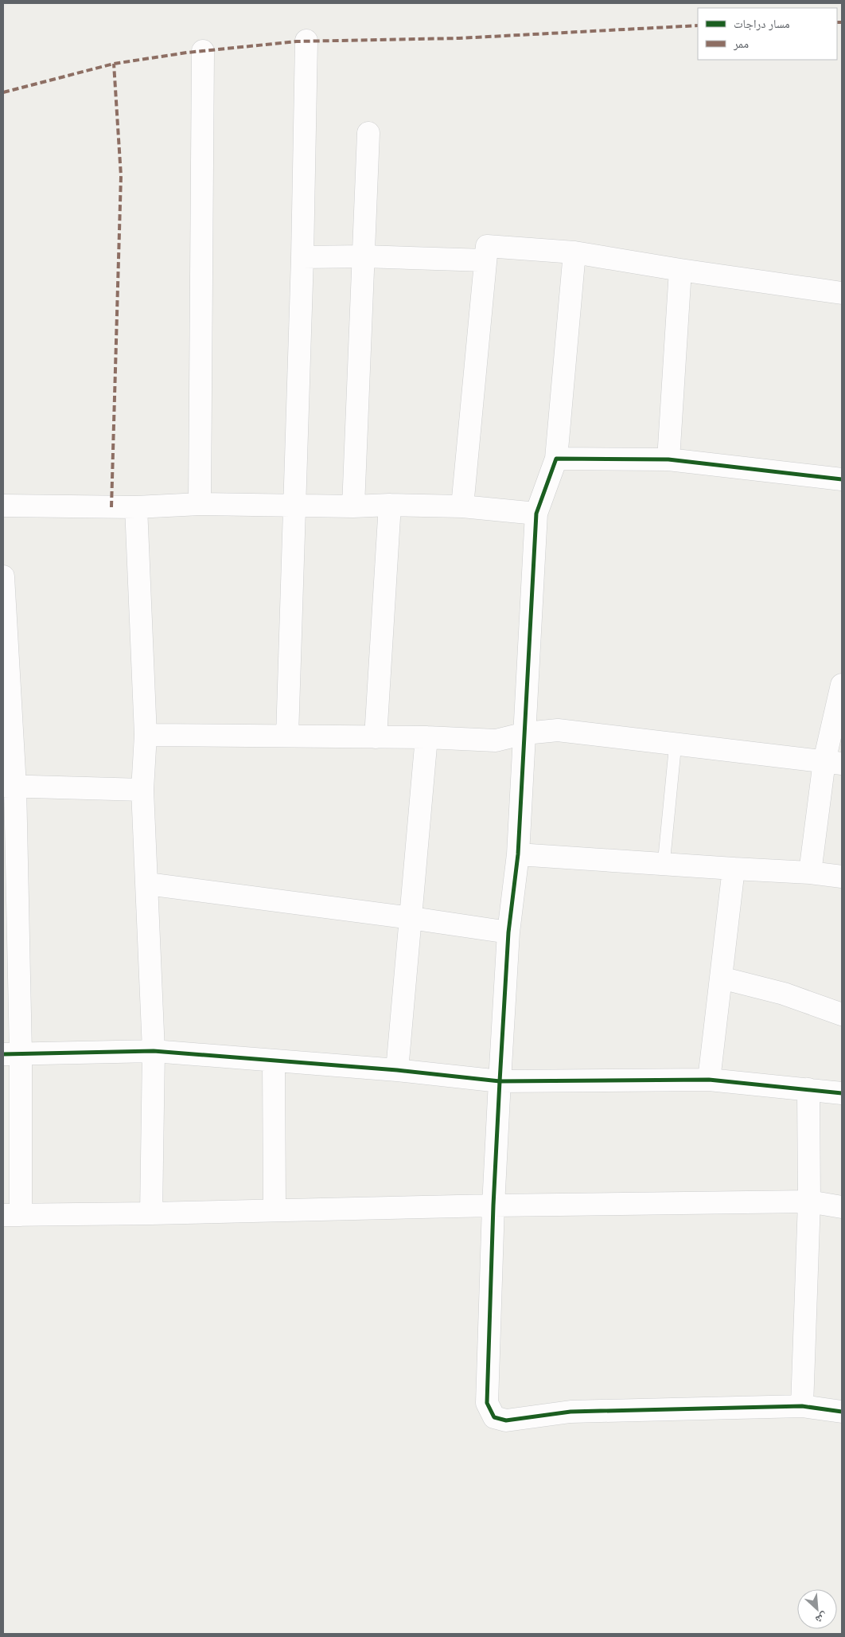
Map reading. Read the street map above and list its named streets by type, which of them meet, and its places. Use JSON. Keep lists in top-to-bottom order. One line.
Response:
{"legend":["مسار دراجات","ممر"],"north":"bottom right"}
